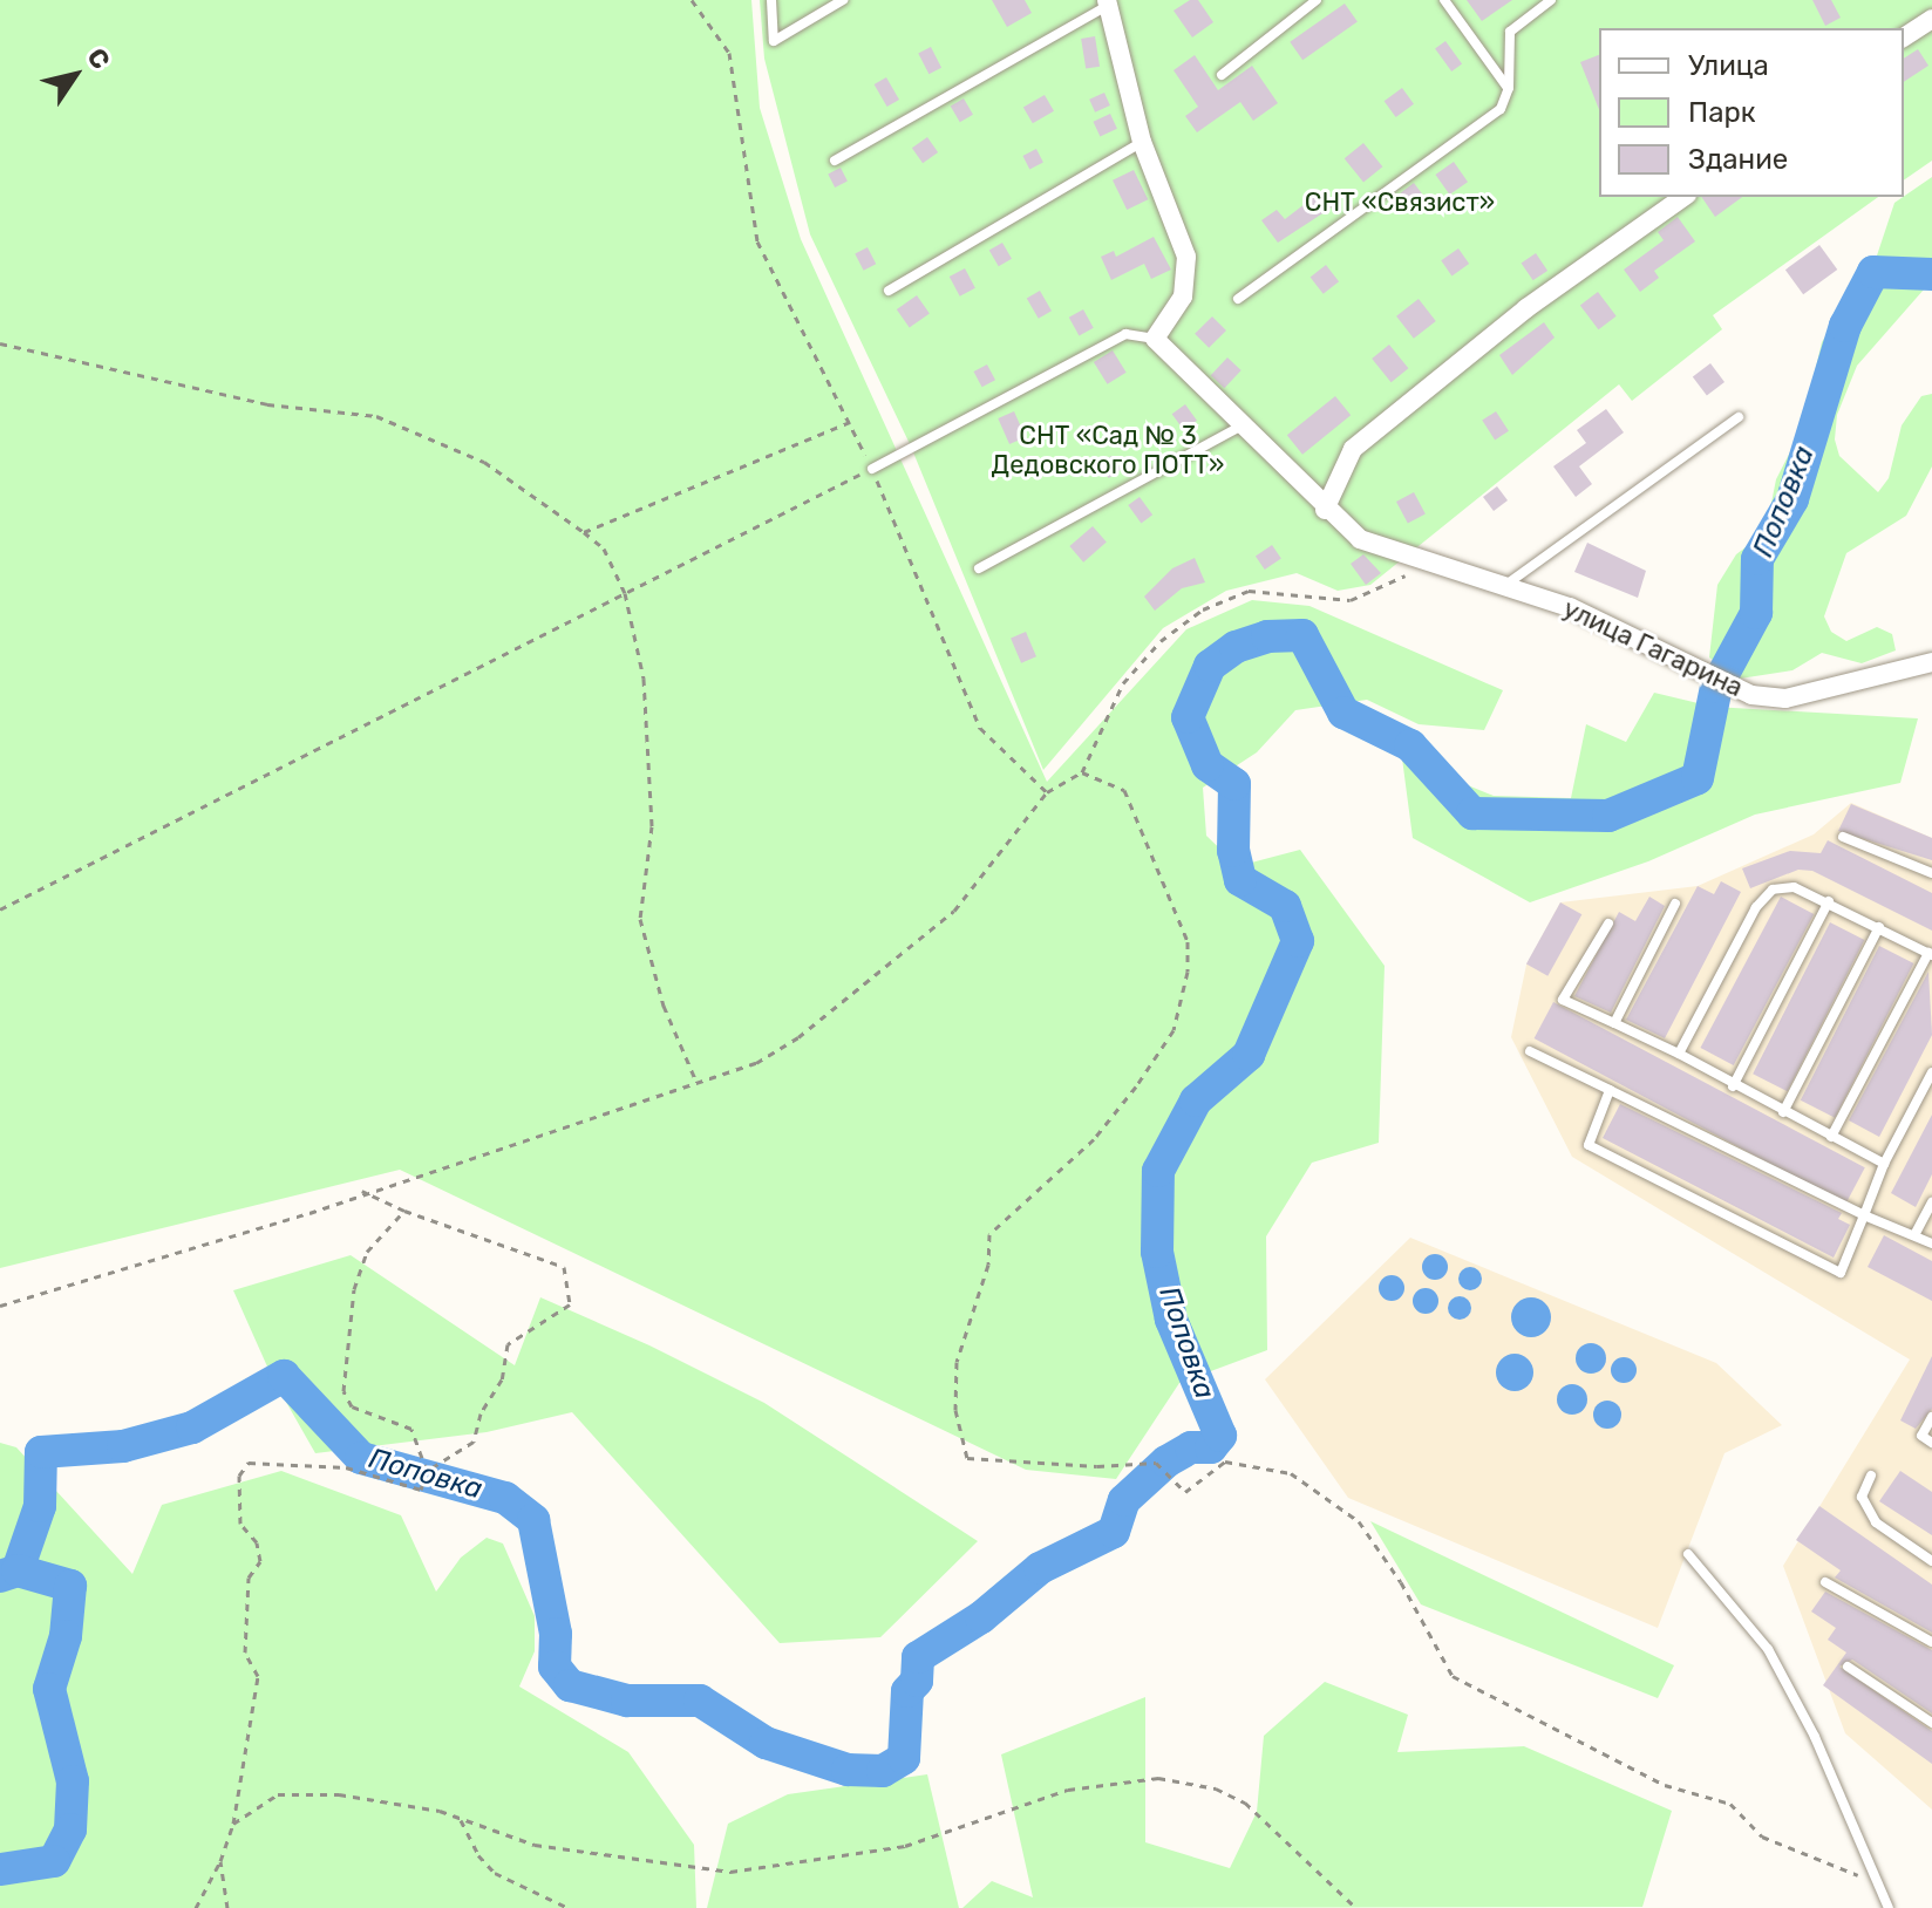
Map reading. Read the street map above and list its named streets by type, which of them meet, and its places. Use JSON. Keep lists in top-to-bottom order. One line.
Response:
{"streets":{"street":["улица Гагарина"]},"water":["Поповка"],"parks":["СНТ «Связист»","СНТ «Сад № 3 Дедовского ПОТТ»"],"legend":["Улица","Парк","Здание"],"north":"top right"}
